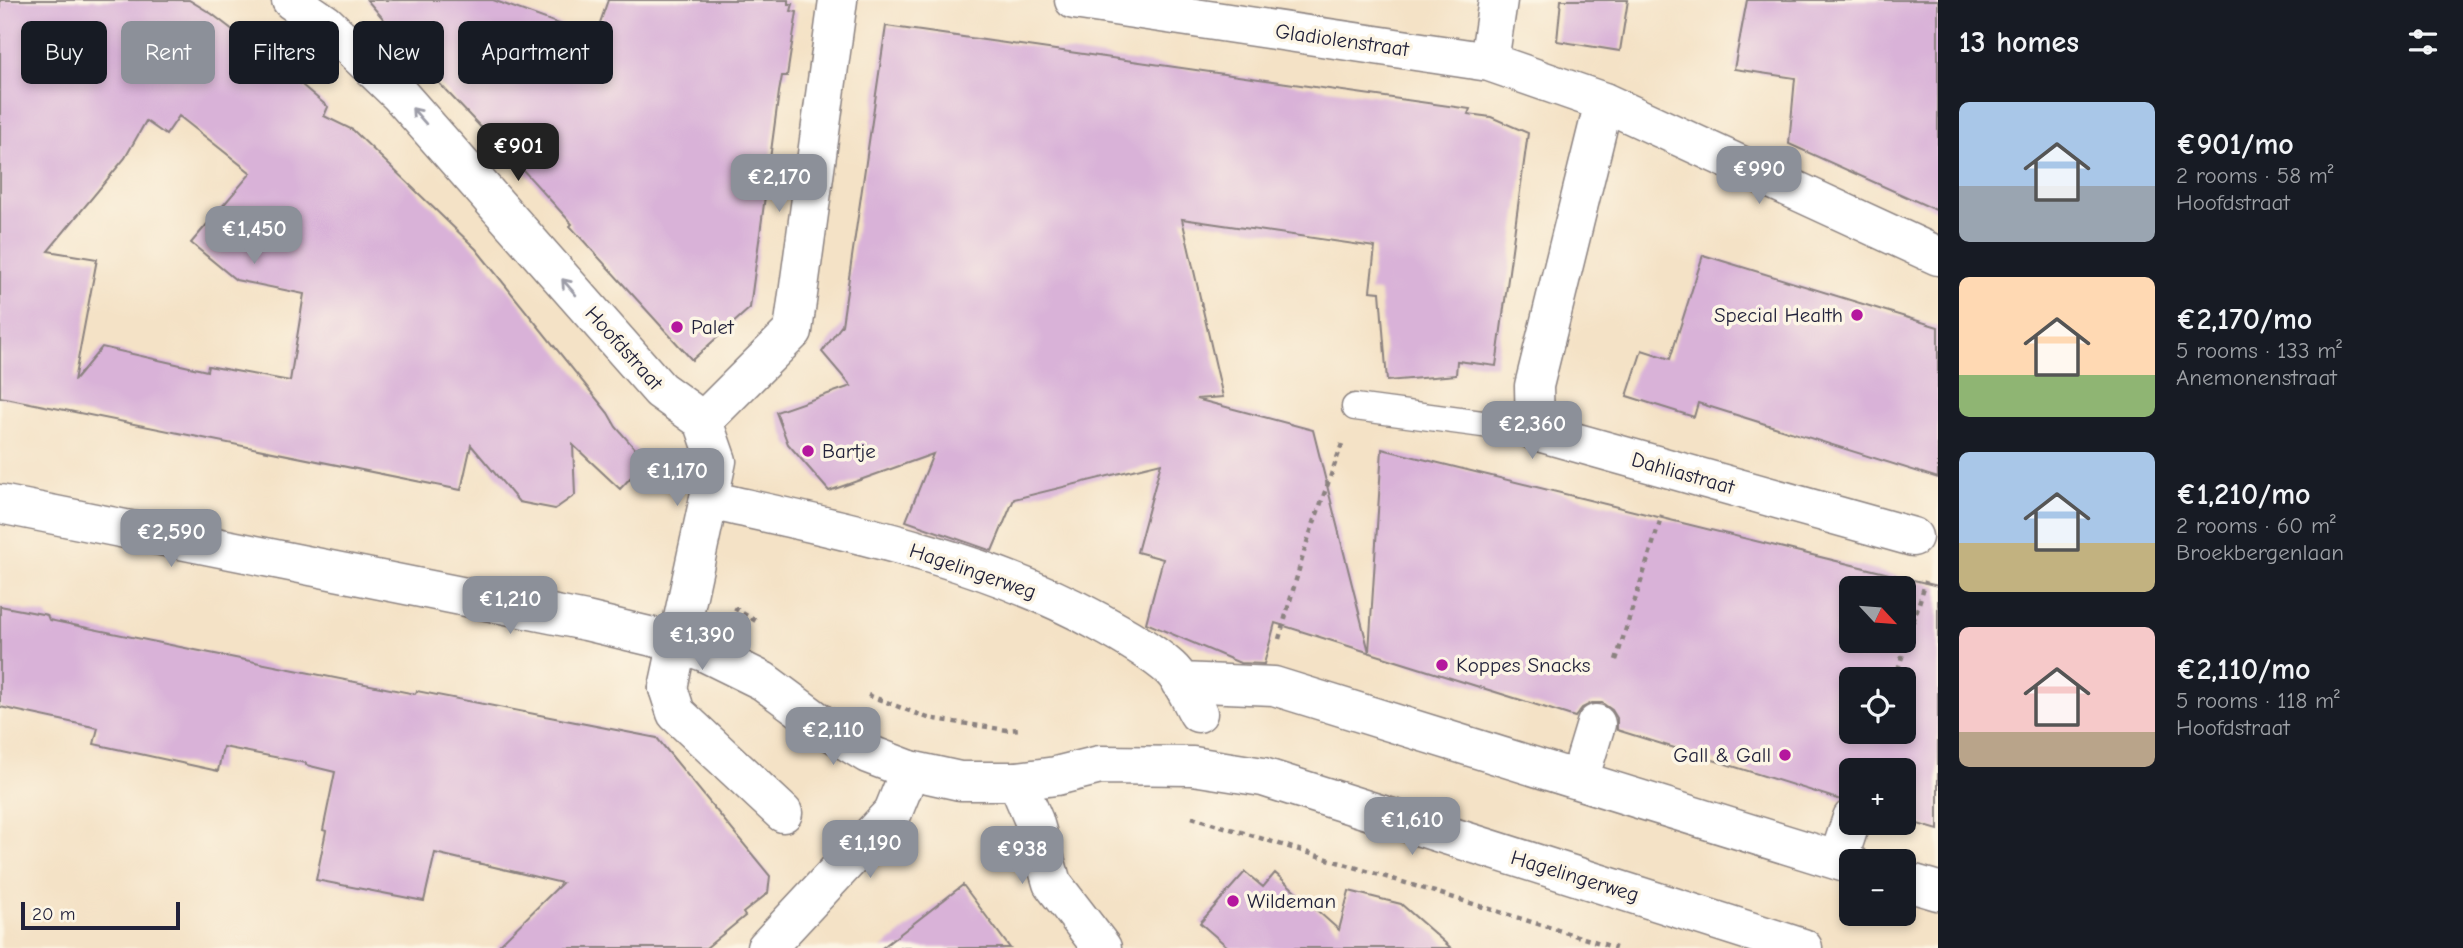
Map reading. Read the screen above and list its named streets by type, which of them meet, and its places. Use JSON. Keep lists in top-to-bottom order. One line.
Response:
{"streets":{"street":["Gladiolenstraat","Hoofdstraat","Dahliastraat","Hagelingerweg"]},"one_way":["Hoofdstraat"],"places":["Special Health","Palet","Bartje","Koppes Snacks","Gall & Gall","Wildeman"],"scale_bar":"20 m","north":"bottom right","page":{"heading":"13 homes","chip":["Buy","Rent","Filters","New","Apartment"],"list":[{"name":"€901/mo","note":"2 rooms · 58 m² · Hoofdstraat"},{"name":"€2,170/mo","note":"5 rooms · 133 m² · Anemonenstraat"},{"name":"€1,210/mo","note":"2 rooms · 60 m² · Broekbergenlaan"},{"name":"€2,110/mo","note":"5 rooms · 118 m² · Hoofdstraat"}],"price":["€901","€990","€2,170","€1,450","€2,360","€1,170","€2,590","€1,210","€1,390","€2,110","€1,610","€1,190","€938"],"map_buttons":["+","−"],"scale":"20 m"}}
